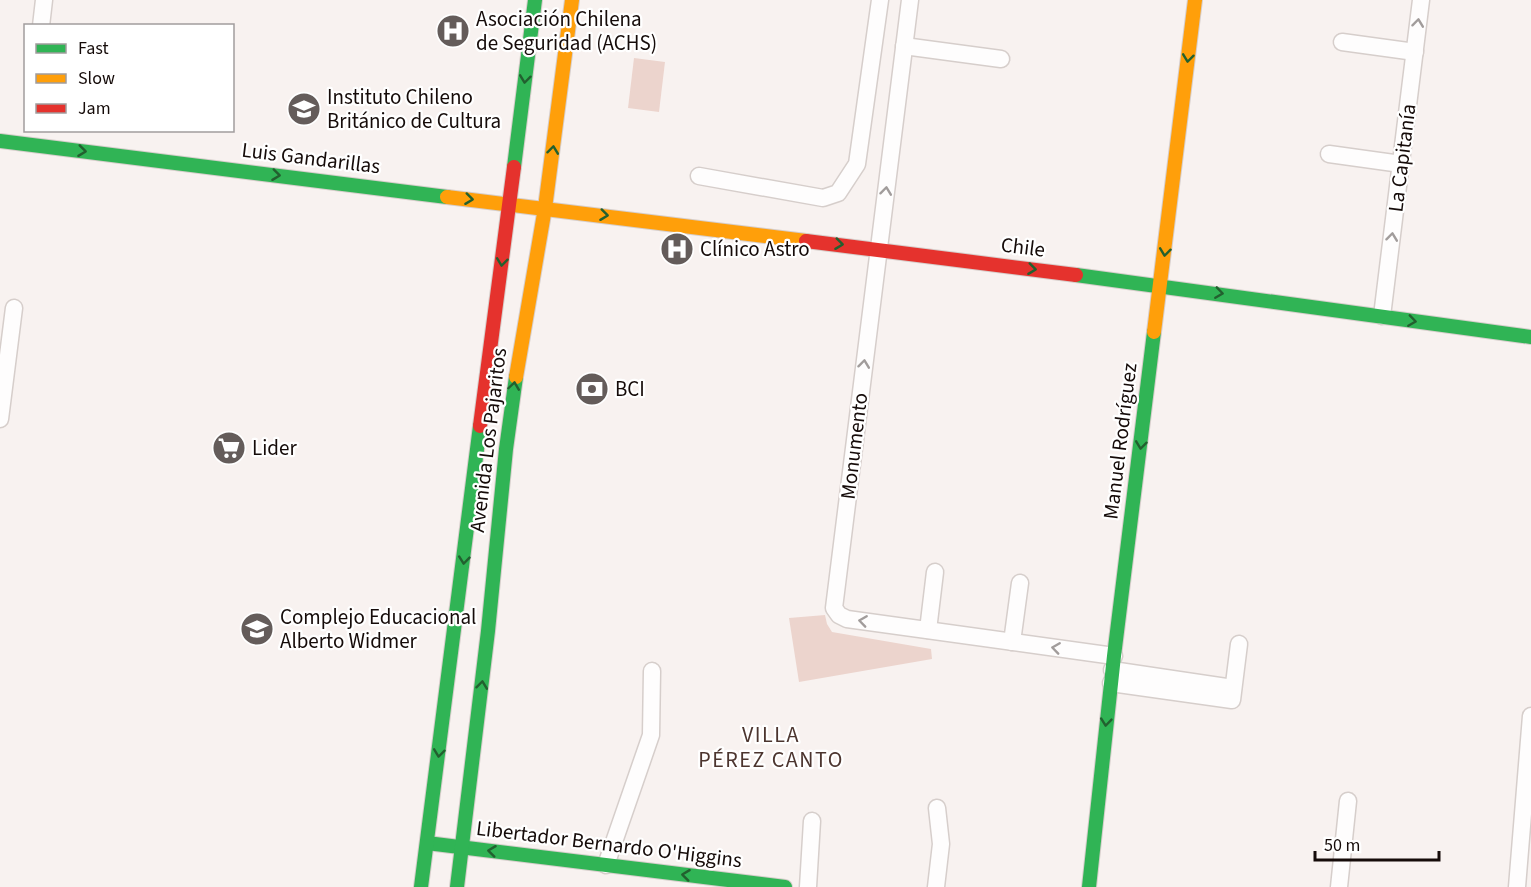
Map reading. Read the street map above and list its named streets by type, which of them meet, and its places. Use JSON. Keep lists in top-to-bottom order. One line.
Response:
{"streets":{"street":["Luis Gandarillas","La Capitanía","Chile","Avenida Los Pajaritos","Manuel Rodríguez","Monumento","Libertador Bernardo O'Higgins"]},"crossings":[["Luis Gandarillas","Chile"],["Luis Gandarillas","Avenida Los Pajaritos"],["La Capitanía","Chile"],["Chile","Avenida Los Pajaritos"],["Chile","Manuel Rodríguez"],["Chile","Monumento"],["Avenida Los Pajaritos","Libertador Bernardo O'Higgins"],["Manuel Rodríguez","Monumento"]],"one_way":["Luis Gandarillas","La Capitanía","Chile","Manuel Rodríguez","Monumento","Libertador Bernardo O'Higgins"],"districts":["VILLA PÉREZ CANTO"],"places":{"hospital":["Asociación Chilena de Seguridad (ACHS)","Clínico Astro"],"school or university":["Instituto Chileno Británico de Cultura","Complejo Educacional Alberto Widmer"],"bank":["BCI"],"supermarket":["Lider"]},"legend":["Fast","Slow","Jam"],"scale_bar":"50 m"}
